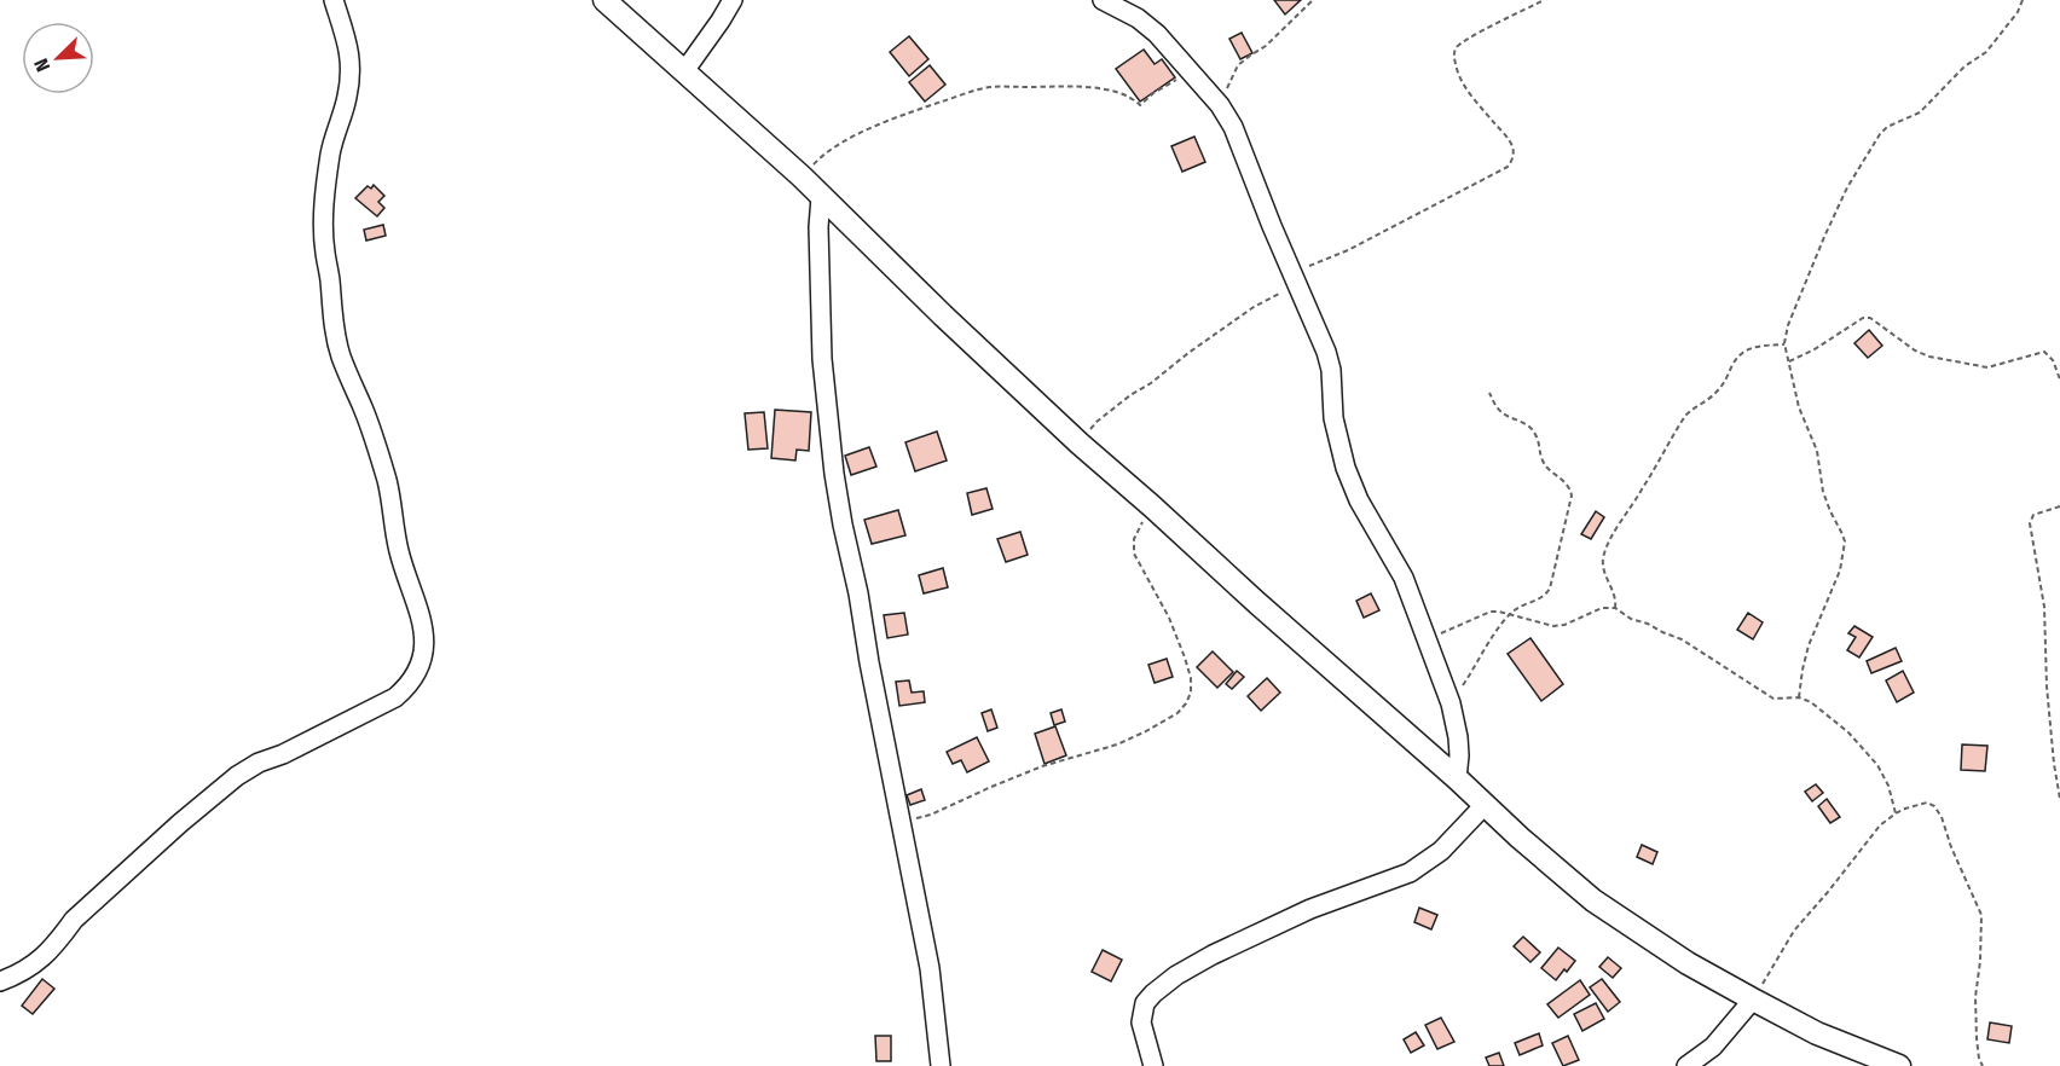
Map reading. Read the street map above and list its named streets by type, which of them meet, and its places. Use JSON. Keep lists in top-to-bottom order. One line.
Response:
{"north":"bottom left"}
